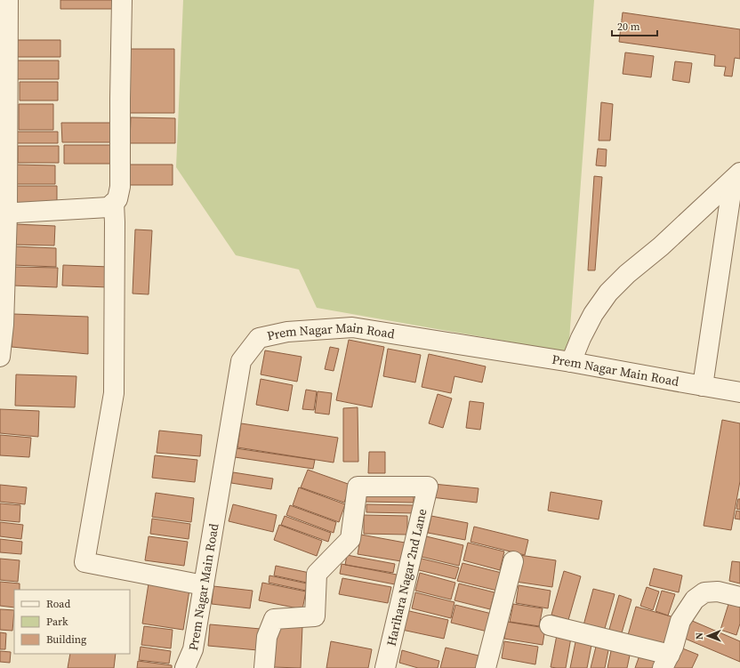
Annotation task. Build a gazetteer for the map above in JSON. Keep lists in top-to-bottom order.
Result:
{
  "streets": {
    "street": ["Prem Nagar Main Road", "Harihara Nagar 2nd Lane"]
  },
  "legend": ["Road", "Park", "Building"],
  "scale_bar": "20 m",
  "north": "left"
}
